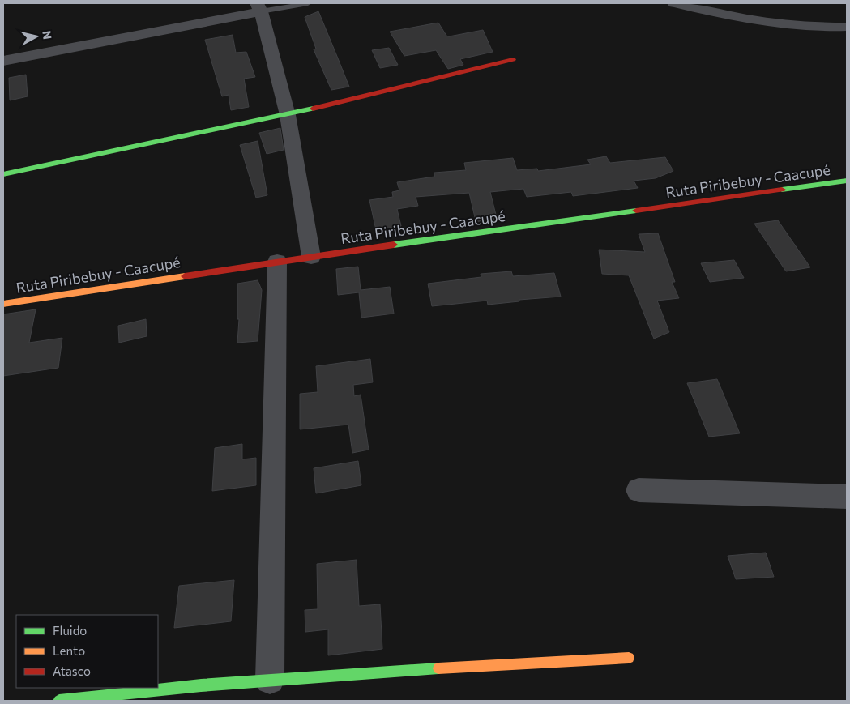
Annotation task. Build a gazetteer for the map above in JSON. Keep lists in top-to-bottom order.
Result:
{
  "streets": {
    "street": ["Ruta Piribebuy - Caacupé"]
  },
  "legend": ["Fluido", "Lento", "Atasco"],
  "north": "right"
}
